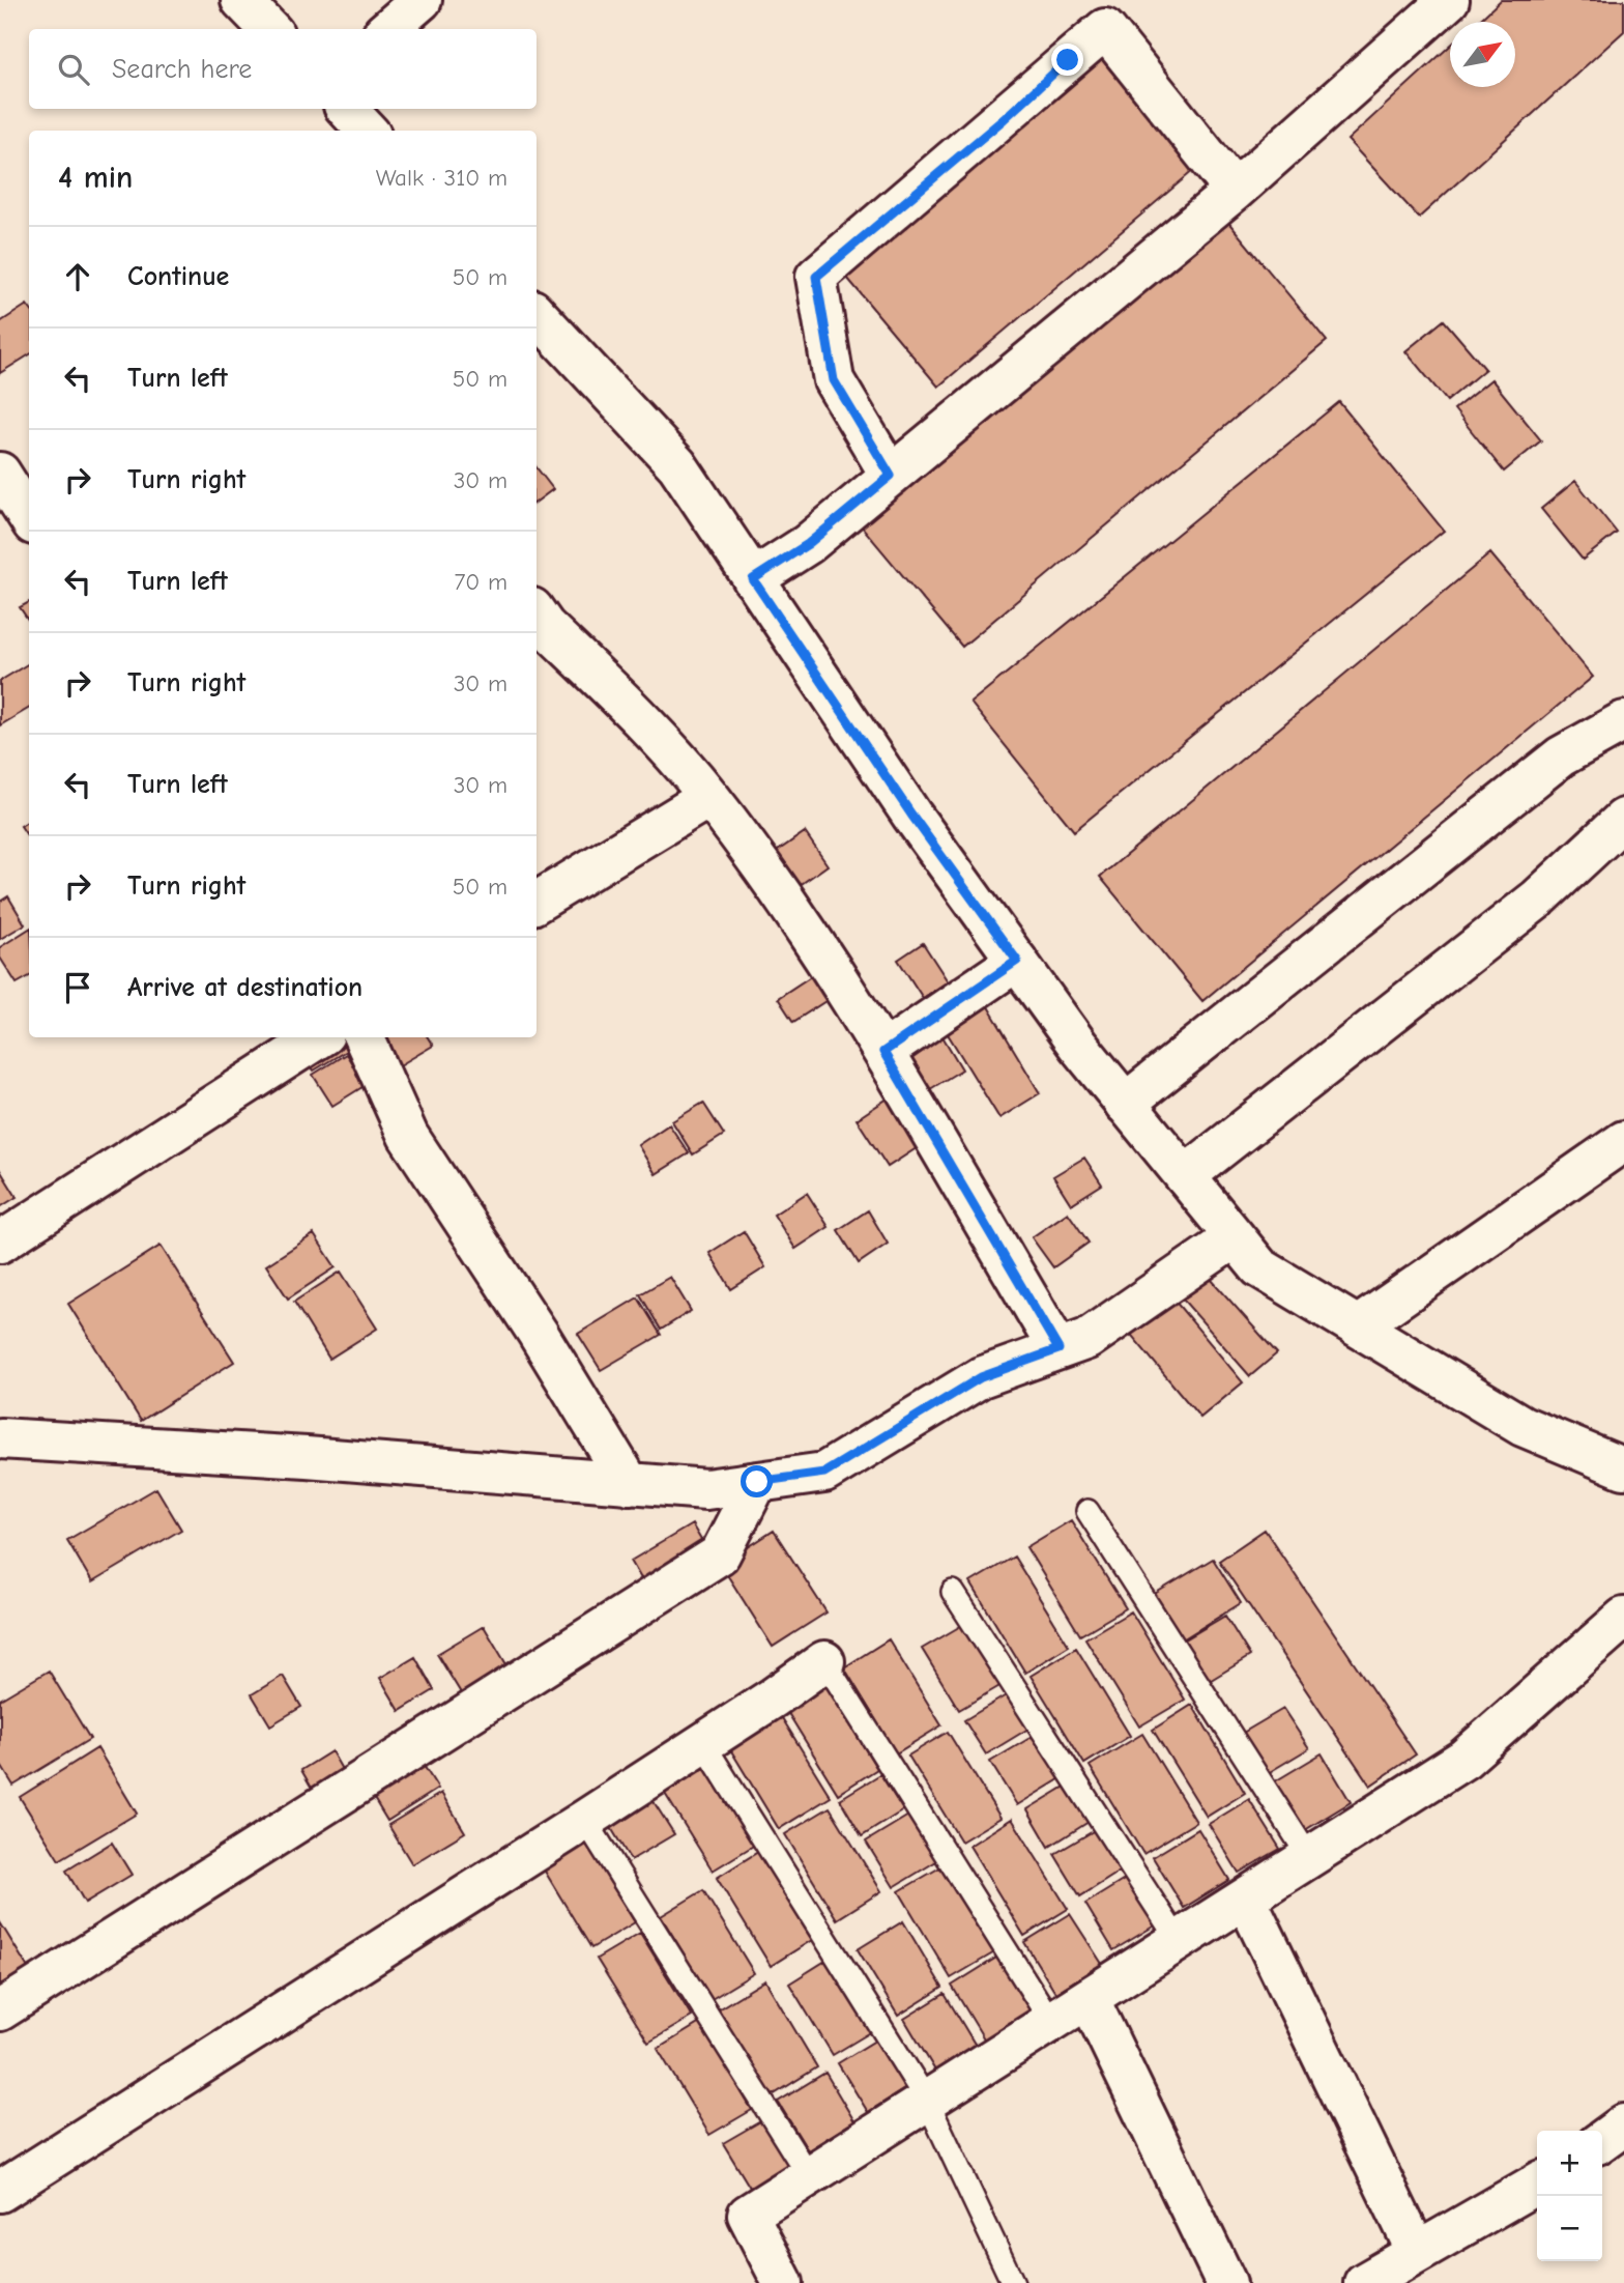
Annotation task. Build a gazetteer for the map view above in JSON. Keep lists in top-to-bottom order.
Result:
{
  "north": "top right",
  "page": {
    "search": "Search here",
    "heading": ["4 min", "Walk · 310 m"],
    "list": [
      ["Continue", "50 m"],
      ["Turn left", "50 m"],
      ["Turn right", "30 m"],
      ["Turn left", "70 m"],
      ["Turn right", "30 m"],
      ["Turn left", "30 m"],
      ["Turn right", "50 m"],
      "Arrive at destination"
    ],
    "map_buttons": ["+", "−"]
  }
}
